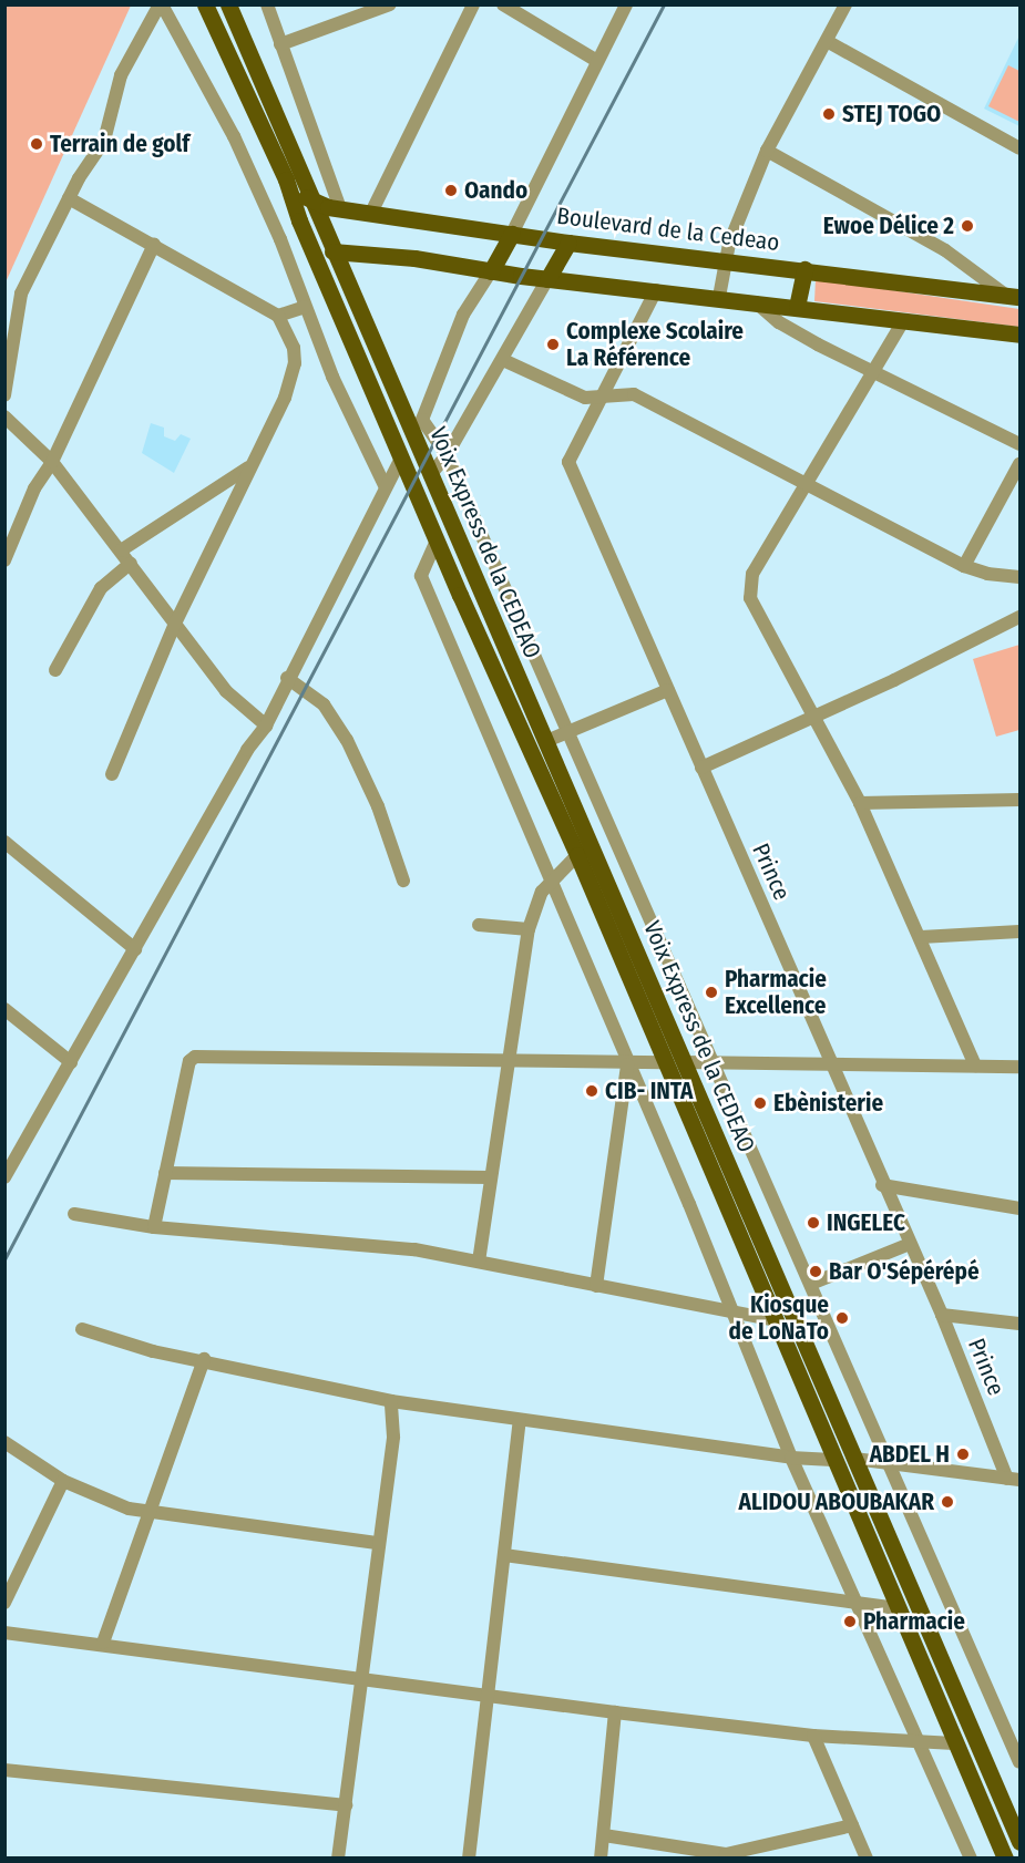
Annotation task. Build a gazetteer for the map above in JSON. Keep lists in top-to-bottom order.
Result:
{
  "streets": {
    "main road": ["Boulevard de la Cedeao", "Voix Express de la CEDEAO"],
    "street": ["Prince"]
  },
  "crossings": [
    ["Boulevard de la Cedeao", "Voix Express de la CEDEAO"]
  ],
  "places": [
    "STEJ TOGO",
    "Terrain de golf",
    "Oando",
    "Ewoe Délice 2",
    "Complexe Scolaire La Référence",
    "Pharmacie Excellence",
    "CIB- INTA",
    "Ebènisterie",
    "INGELEC",
    "Bar O'Sépérépé",
    "Kiosque de LoNaTo",
    "ABDEL H",
    "ALIDOU ABOUBAKAR",
    "Pharmacie"
  ]
}
